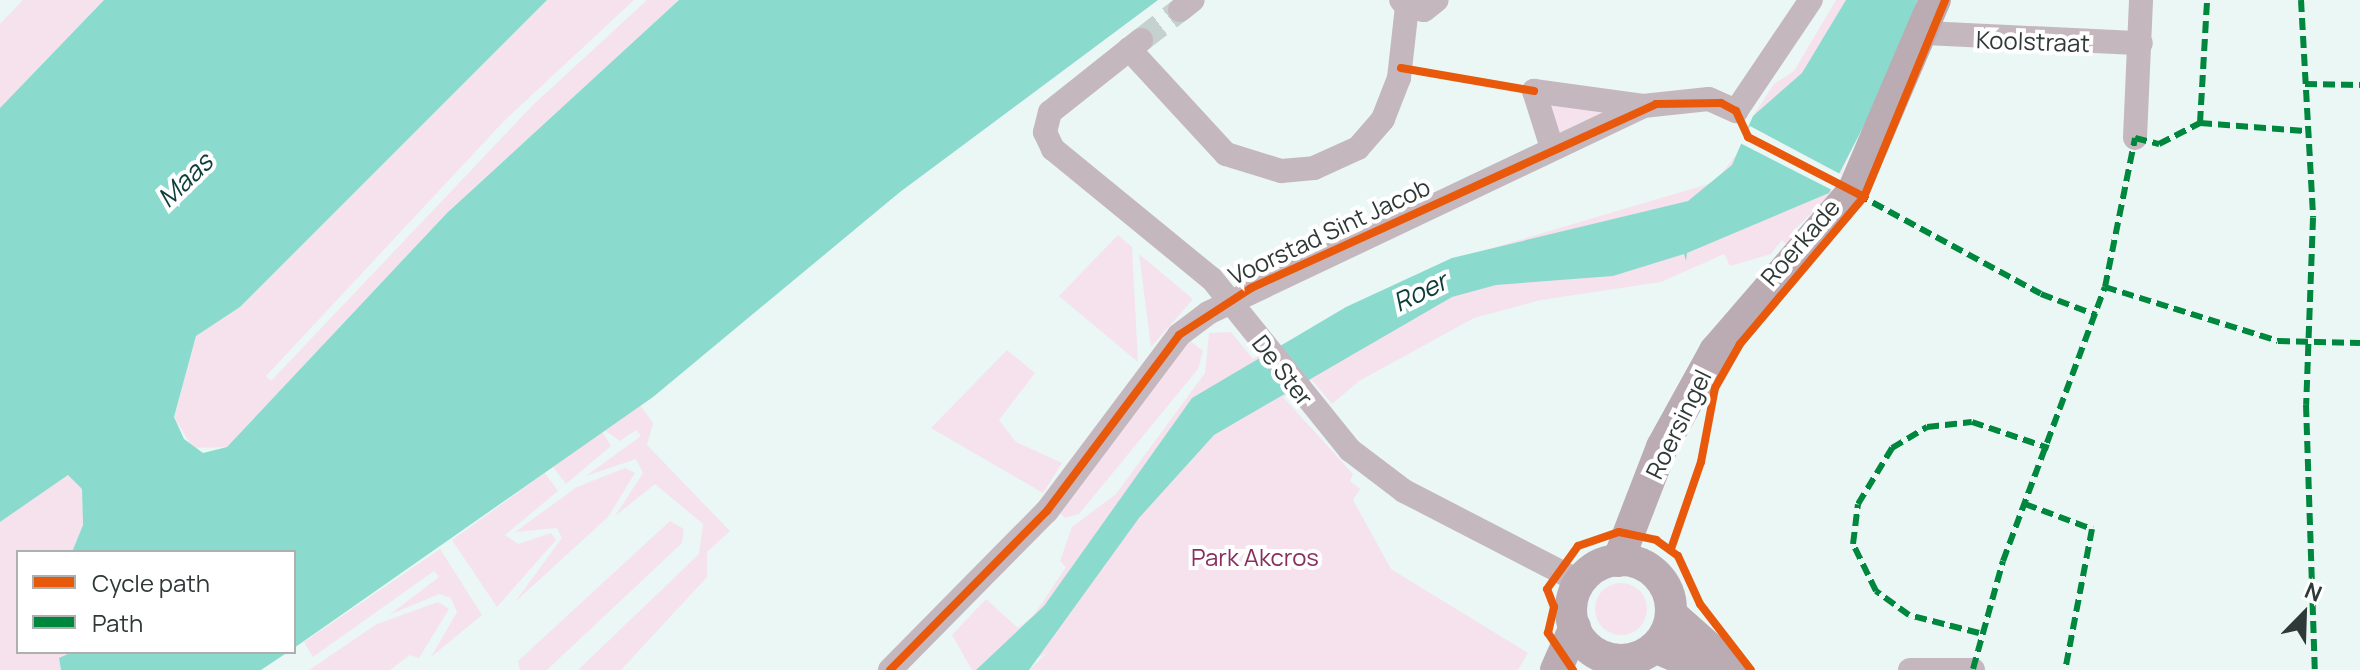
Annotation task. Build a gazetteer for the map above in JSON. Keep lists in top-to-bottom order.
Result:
{
  "streets": {
    "main road": ["Roerkade", "Roersingel"],
    "street": ["Koolstraat", "Voorstad Sint Jacob", "De Ster"]
  },
  "crossings": [
    ["Koolstraat", "Roerkade"],
    ["Voorstad Sint Jacob", "De Ster"],
    ["Roerkade", "Roersingel"],
    ["De Ster", "Roersingel"]
  ],
  "water": ["Maas", "Roer"],
  "parks": ["Park Akcros"],
  "legend": ["Cycle path", "Path"],
  "north": "top right"
}
